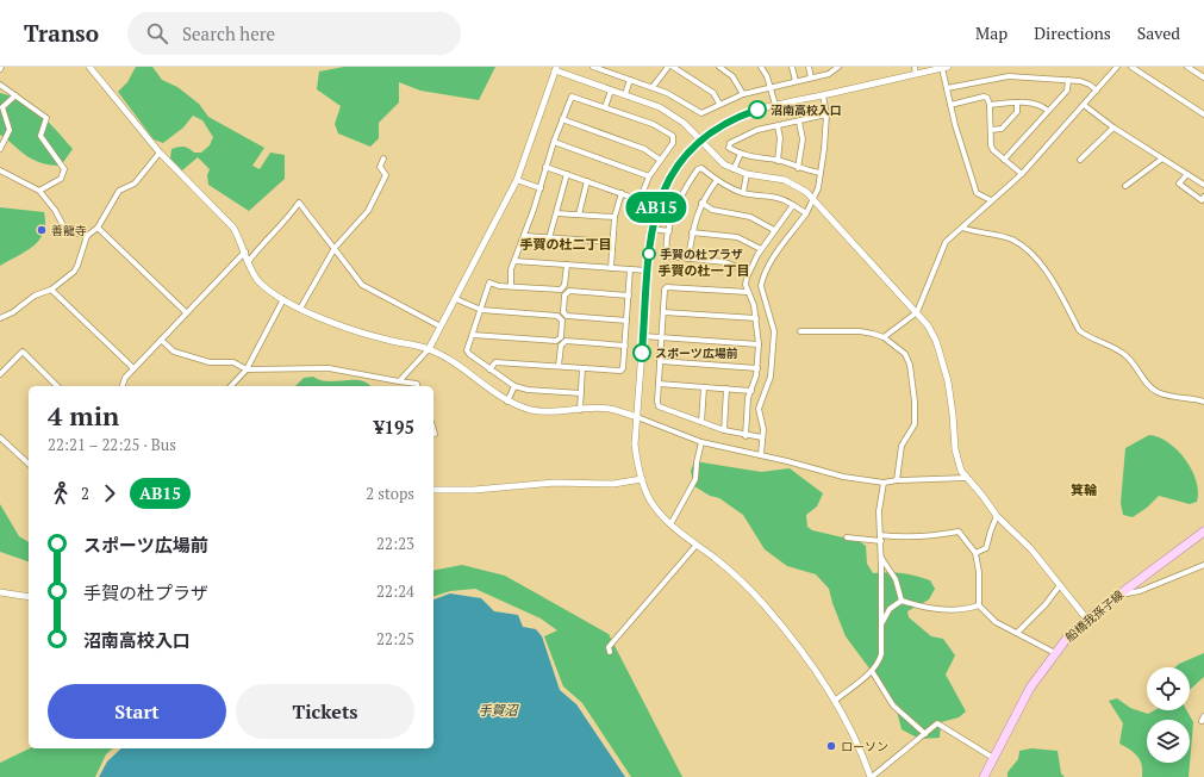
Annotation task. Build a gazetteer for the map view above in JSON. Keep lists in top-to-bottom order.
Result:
{
  "streets": {
    "main road": ["船橋我孫子線"]
  },
  "districts": ["手賀の杜二丁目", "手賀の杜一丁目", "箕輪"],
  "water": ["手賀沼"],
  "places": [
    "沼南高校入口",
    "善龍寺",
    "手賀の杜プラザ",
    "スポーツ広場前",
    "ローソン"
  ],
  "lines": ["bus line AB15"],
  "page": {
    "header": "Transo",
    "search": "Search here",
    "nav": ["Map", "Directions", "Saved"],
    "on_map": "AB15",
    "heading": ["4 min", "22:21 – 22:25 · Bus", "¥195"],
    "legs": ["2", "AB15", "2 stops"],
    "list": [
      {
        "name": "スポーツ広場前",
        "value": "22:23"
      },
      {
        "name": "手賀の杜プラザ",
        "value": "22:24"
      },
      {
        "name": "沼南高校入口",
        "value": "22:25"
      }
    ],
    "buttons": ["Start", "Tickets"]
  }
}
